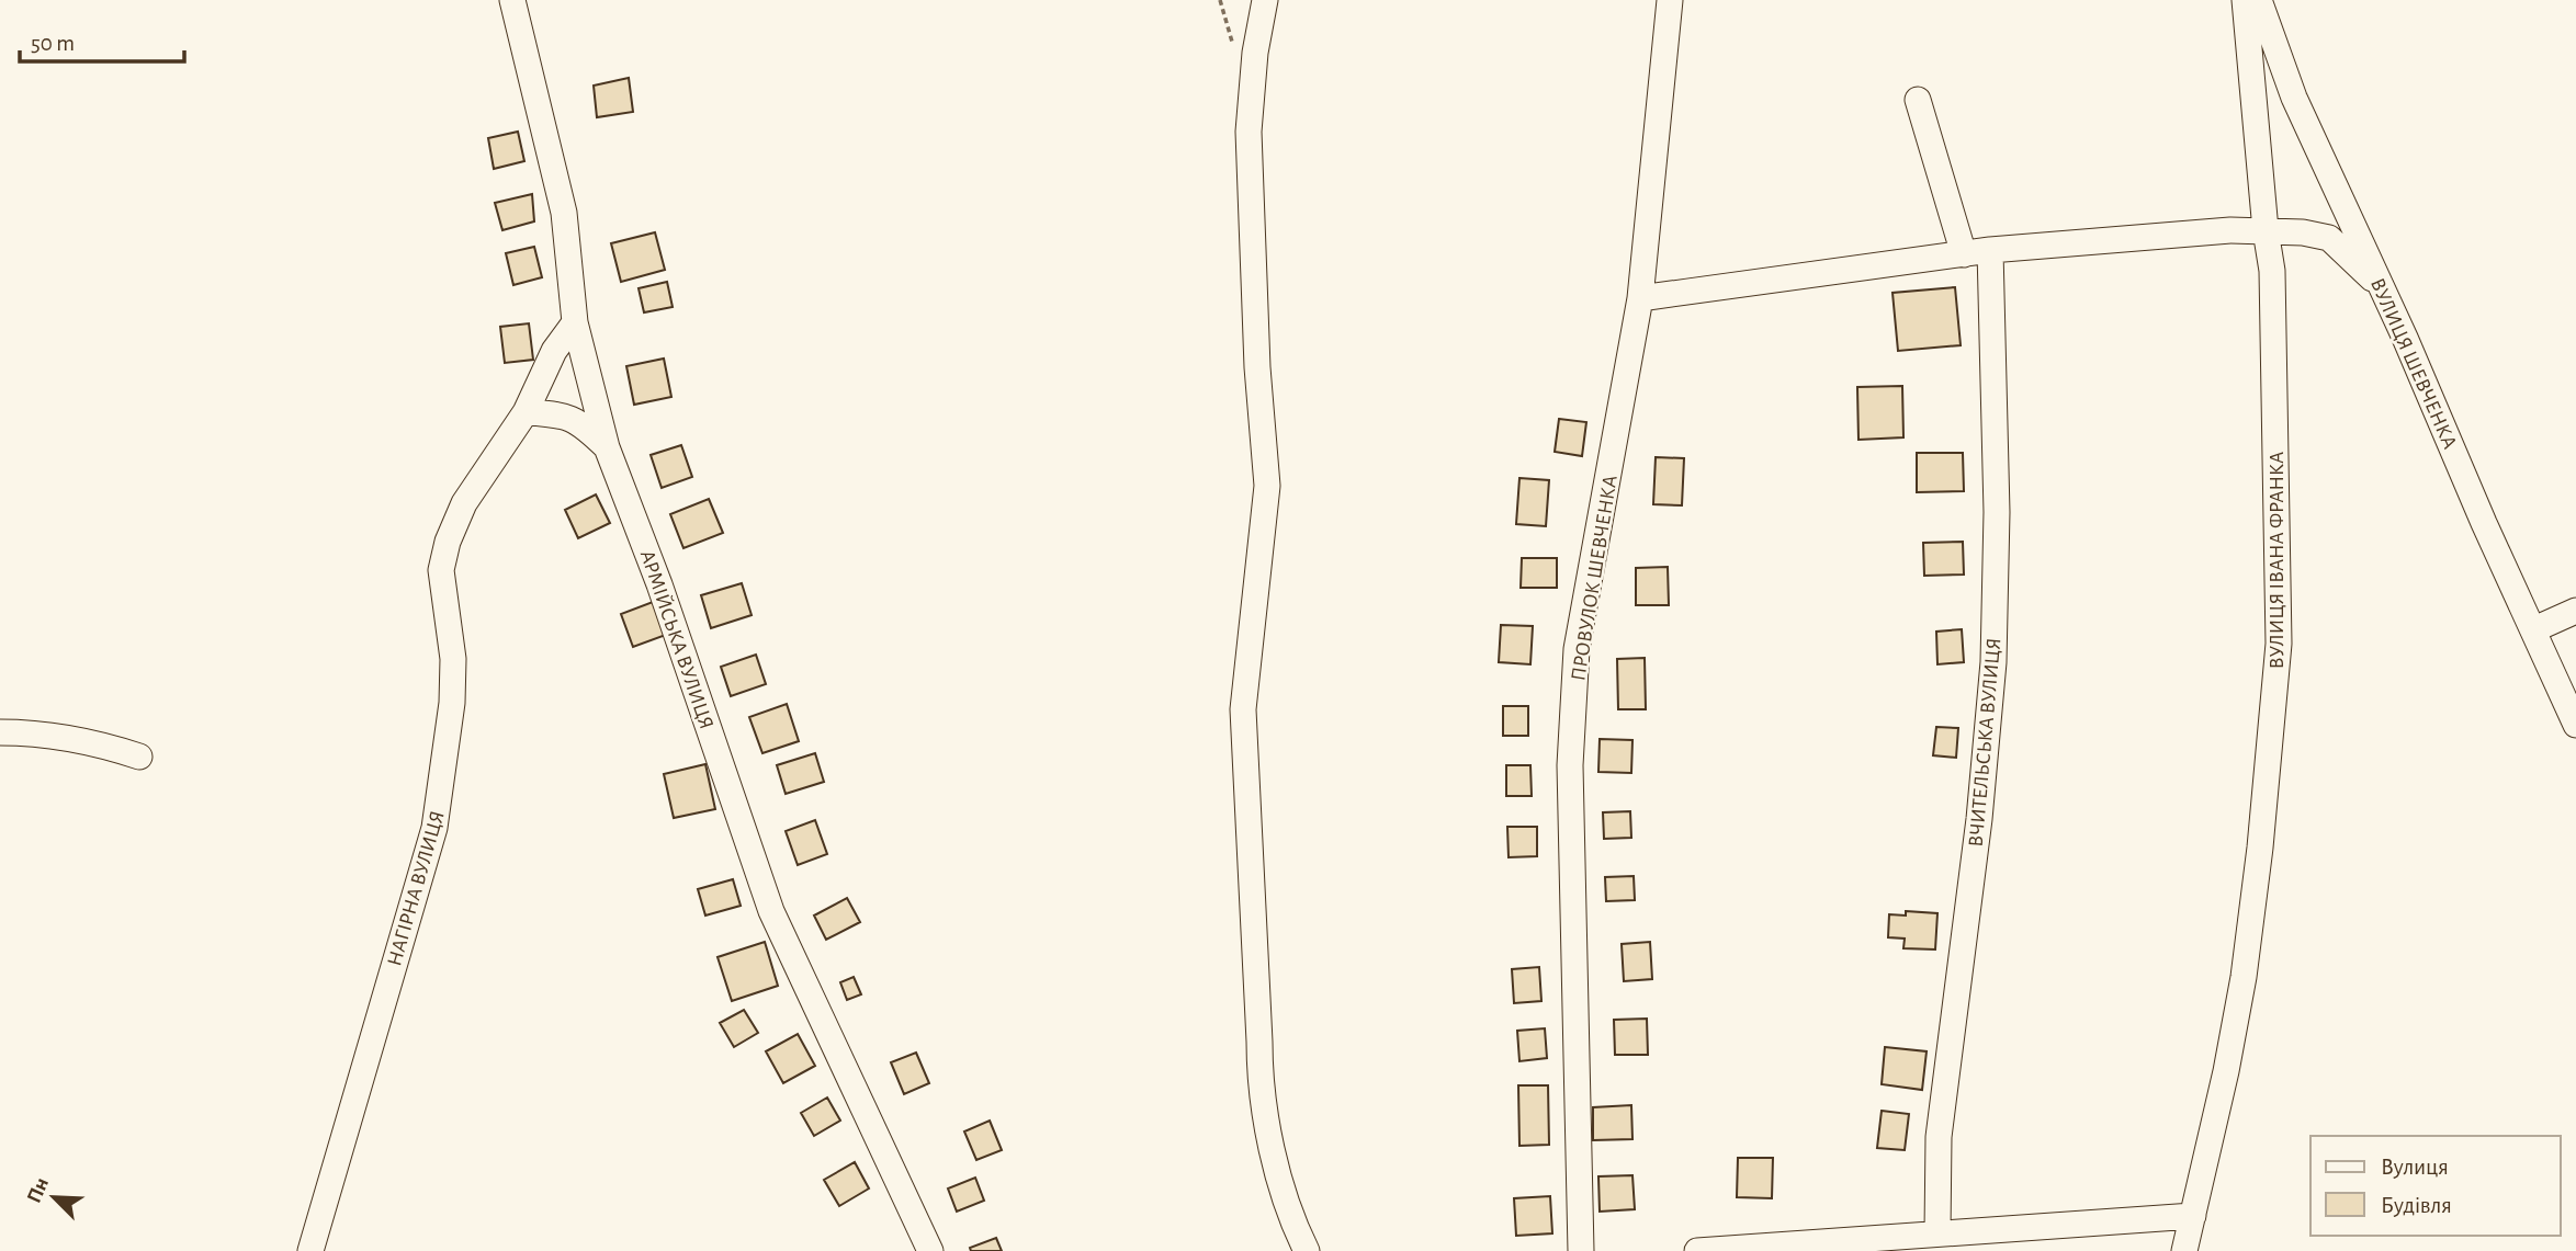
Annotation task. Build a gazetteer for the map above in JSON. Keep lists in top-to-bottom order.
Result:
{
  "streets": {
    "street": [
      "ВУЛИЦЯ ШЕВЧЕНКА",
      "ВУЛИЦЯ ІВАНА ФРАНКА",
      "ПРОВУЛОК ШЕВЧЕНКА",
      "АРМІЙСЬКА ВУЛИЦЯ",
      "ВЧИТЕЛЬСЬКА ВУЛИЦЯ",
      "НАГІРНА ВУЛИЦЯ"
    ]
  },
  "crossings": [
    ["АРМІЙСЬКА ВУЛИЦЯ", "НАГІРНА ВУЛИЦЯ"]
  ],
  "legend": ["Вулиця", "Будівля"],
  "scale_bar": "50 m",
  "north": "top left"
}
